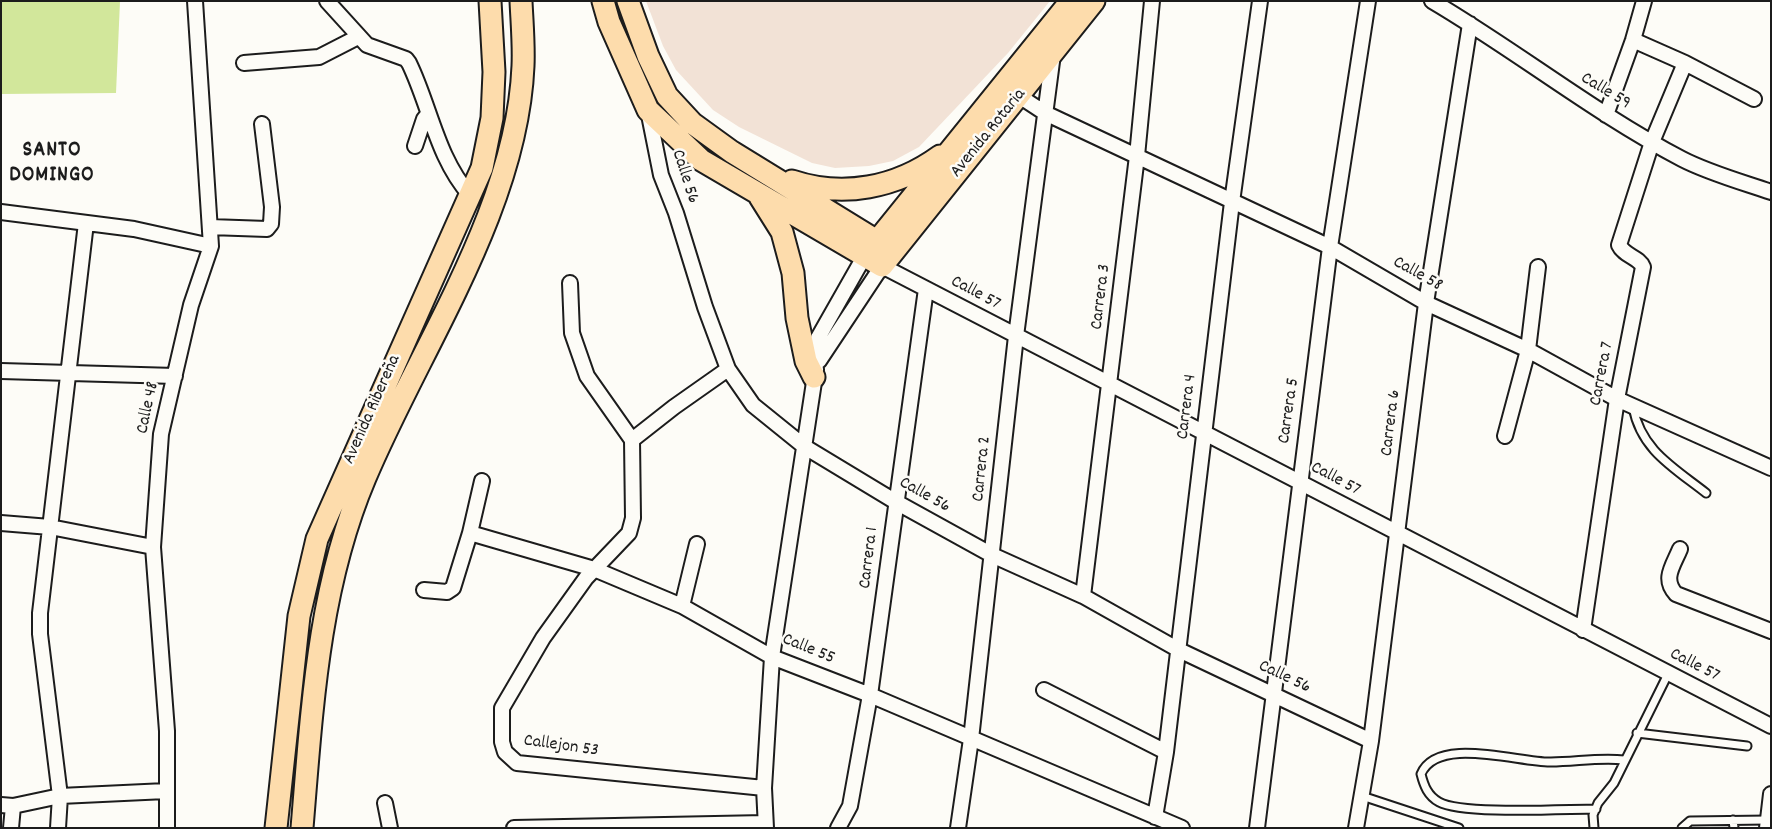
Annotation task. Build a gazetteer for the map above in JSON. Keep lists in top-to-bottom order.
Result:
{
  "streets": {
    "main road": ["Avenida Rotaria", "Avenida Ribereña"],
    "street": [
      "Calle 59",
      "Calle 56",
      "Calle 58",
      "Calle 57",
      "Carrera 3",
      "Carrera 7",
      "Carrera 4",
      "Calle 48",
      "Carrera 5",
      "Carrera 6",
      "Carrera 2",
      "Carrera 1",
      "Calle 55",
      "Callejon 53"
    ]
  },
  "crossings": [
    ["Calle 59", "Carrera 7"],
    ["Calle 59", "Carrera 6"],
    ["Avenida Rotaria", "Calle 58"],
    ["Avenida Rotaria", "Calle 57"],
    ["Avenida Rotaria", "Carrera 2"],
    ["Calle 56", "Carrera 3"],
    ["Calle 56", "Carrera 4"],
    ["Calle 56", "Carrera 5"],
    ["Calle 56", "Carrera 6"],
    ["Calle 56", "Carrera 2"],
    ["Calle 56", "Carrera 1"],
    ["Calle 58", "Carrera 3"],
    ["Calle 58", "Carrera 7"],
    ["Calle 58", "Carrera 4"],
    ["Calle 58", "Carrera 5"],
    ["Calle 58", "Carrera 6"],
    ["Calle 58", "Carrera 2"],
    ["Calle 57", "Carrera 3"],
    ["Calle 57", "Carrera 7"],
    ["Calle 57", "Carrera 4"],
    ["Calle 57", "Carrera 5"],
    ["Calle 57", "Carrera 6"],
    ["Calle 57", "Carrera 2"],
    ["Calle 57", "Carrera 1"],
    ["Carrera 4", "Calle 55"],
    ["Carrera 2", "Calle 55"],
    ["Carrera 1", "Calle 55"],
    ["Calle 55", "Callejon 53"]
  ],
  "districts": ["SANTO DOMINGO"]
}
